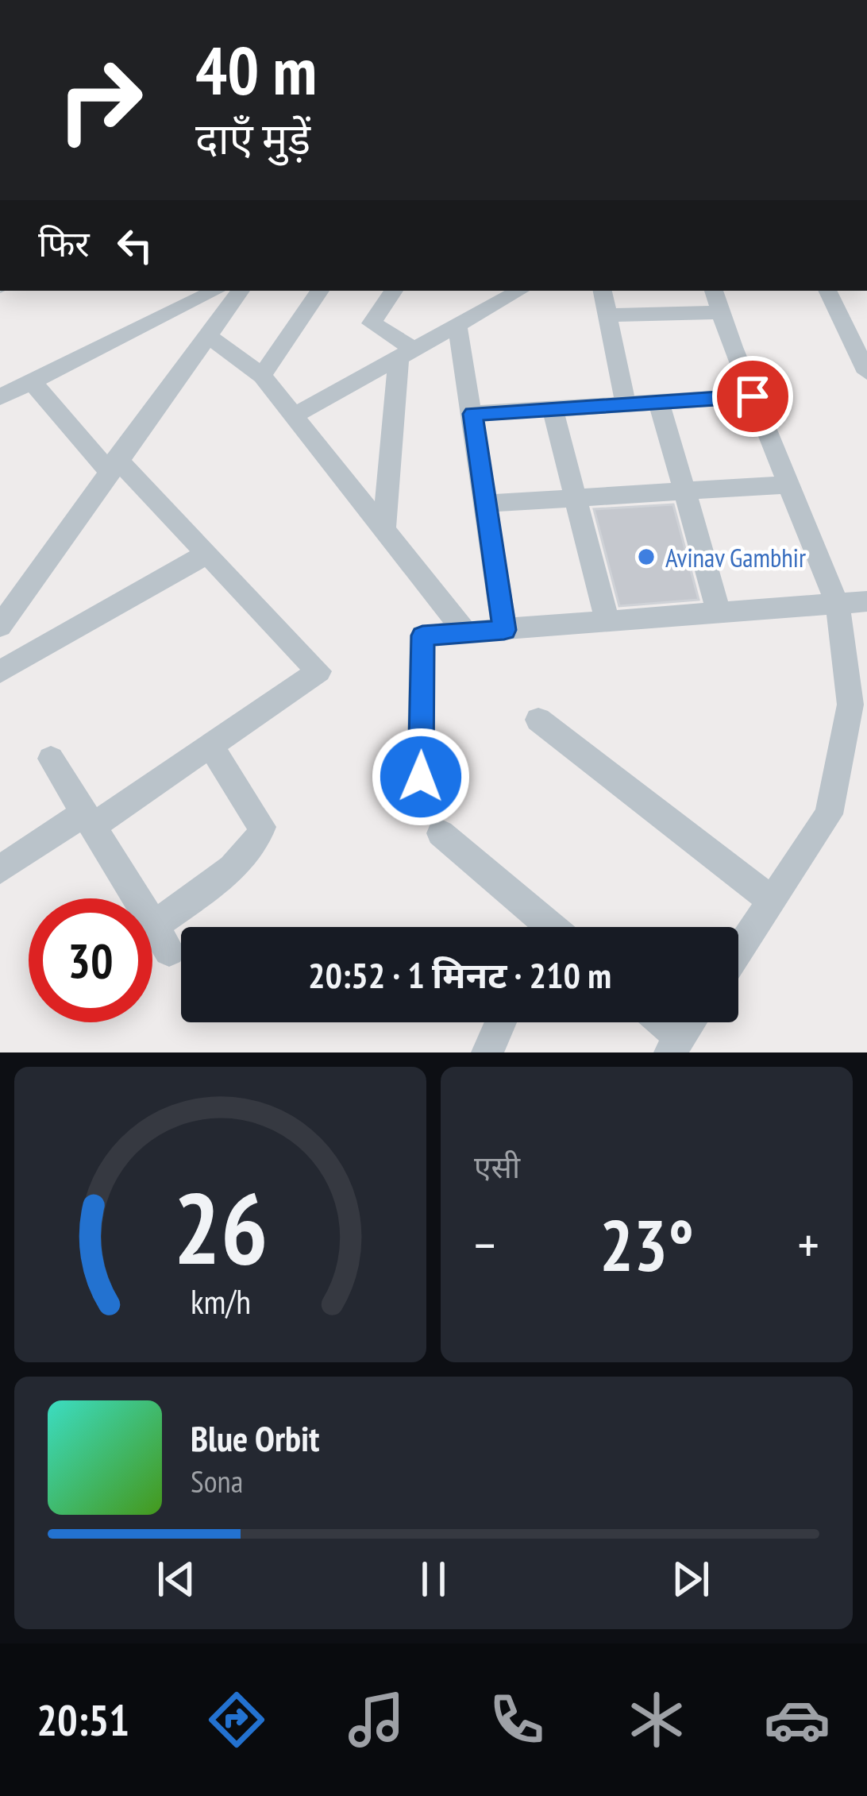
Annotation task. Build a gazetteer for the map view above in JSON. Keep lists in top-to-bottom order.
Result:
{
  "places": ["Avinav Gambhir"],
  "page": {
    "turn": ["40 m", "दाएँ मुड़ें"],
    "then": "फिर",
    "limit": "30",
    "trip": "20:52 · 1 मिनट · 210 m",
    "tile": "एसी",
    "heat": ["−", "23°", "+"],
    "song": ["Blue Orbit", "Sona"],
    "tabs": "20:51",
    "gauge": ["26", "km/h"]
  }
}
